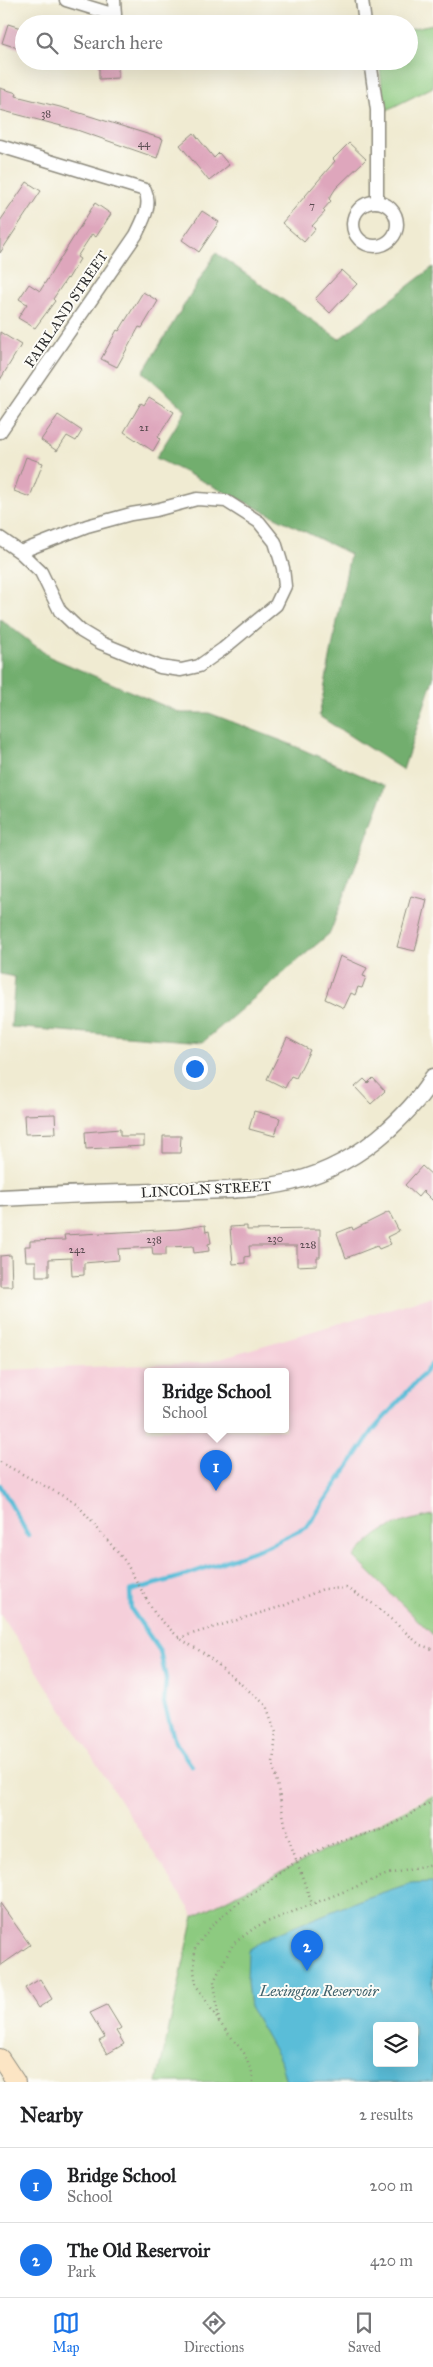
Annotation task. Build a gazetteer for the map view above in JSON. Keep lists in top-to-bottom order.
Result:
{
  "streets": {
    "street": ["FAIRLAND STREET", "LINCOLN STREET"]
  },
  "water": ["Lexington Reservoir"],
  "house_numbers": [
    "38",
    "44",
    "7",
    "21",
    "230",
    "238",
    "228",
    "242"
  ],
  "page": {
    "search": "Search here",
    "popup": ["Bridge School", "School"],
    "pins": ["1", "2"],
    "heading": ["Nearby", "2 results"],
    "list": [
      {
        "mark": "1",
        "name": "Bridge School",
        "note": "School",
        "value": "200 m"
      },
      {
        "mark": "2",
        "name": "The Old Reservoir",
        "note": "Park",
        "value": "420 m"
      }
    ],
    "nav": ["Map", "Directions", "Saved"]
  }
}
